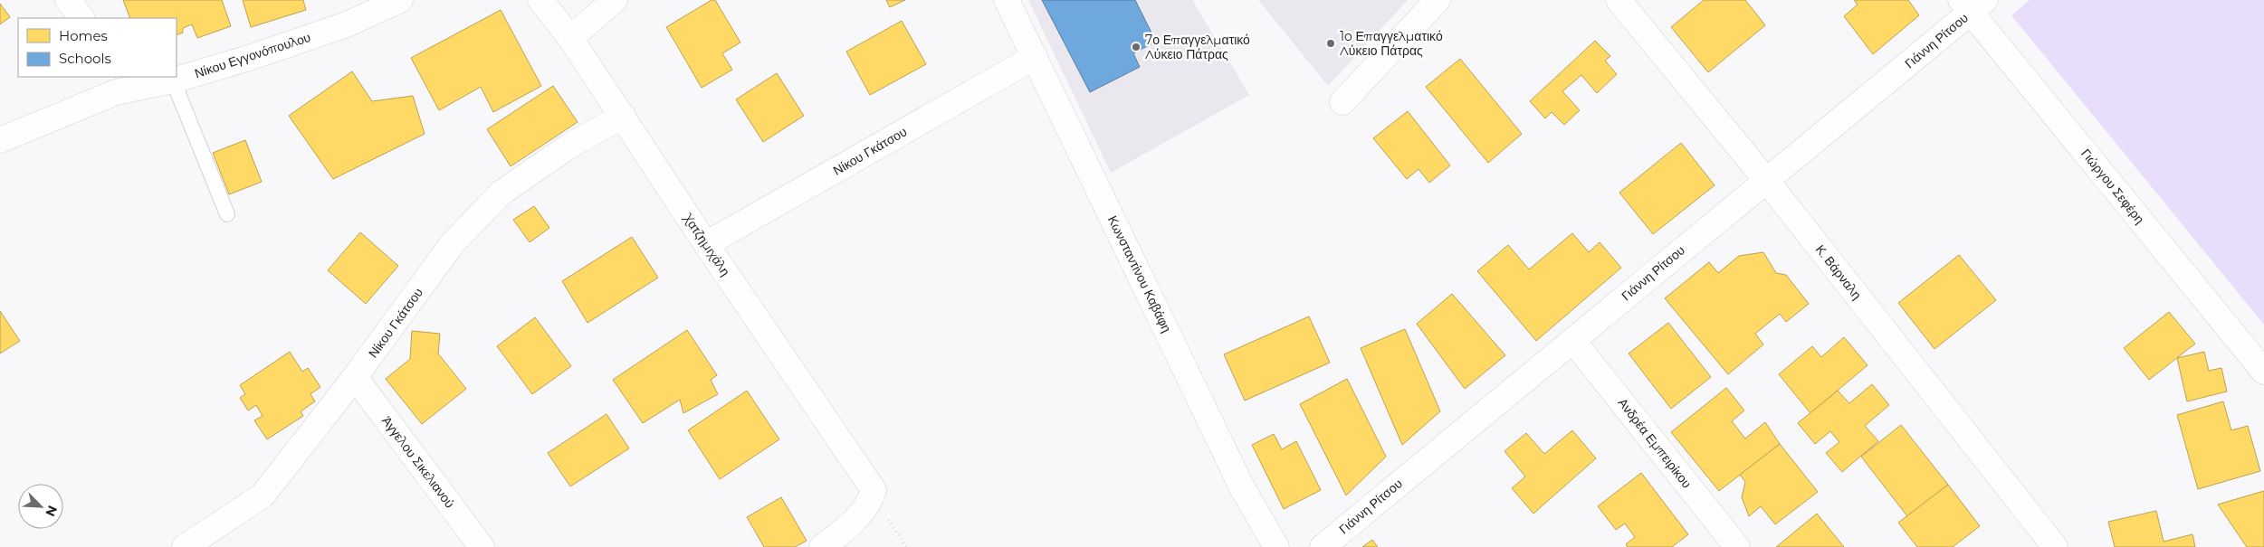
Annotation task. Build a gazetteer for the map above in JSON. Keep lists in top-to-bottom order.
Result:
{
  "streets": {
    "street": [
      "Γιάννη Ρίτσου",
      "Νίκου Εγγονόπουλου",
      "Νίκου Γκάτσου",
      "Γιώργου Σεφέρη",
      "Χατζημιχάλη",
      "Κ. Βάρναλη",
      "Κωνσταντίνου Καβάφη",
      "Ανδρέα Εμπειρίκου",
      "Άγγελου Σικελιανού"
    ]
  },
  "crossings": [
    ["Γιάννη Ρίτσου", "Γιώργου Σεφέρη"],
    ["Γιάννη Ρίτσου", "Κ. Βάρναλη"],
    ["Γιάννη Ρίτσου", "Ανδρέα Εμπειρίκου"],
    ["Νίκου Γκάτσου", "Χατζημιχάλη"],
    ["Νίκου Γκάτσου", "Κωνσταντίνου Καβάφη"],
    ["Νίκου Γκάτσου", "Άγγελου Σικελιανού"]
  ],
  "places": ["1o Επαγγελματικό Λύκειο Πάτρας", "7ο Επαγγελματικό Λύκειο Πάτρας"],
  "legend": ["Homes", "Schools"],
  "north": "bottom right"
}
